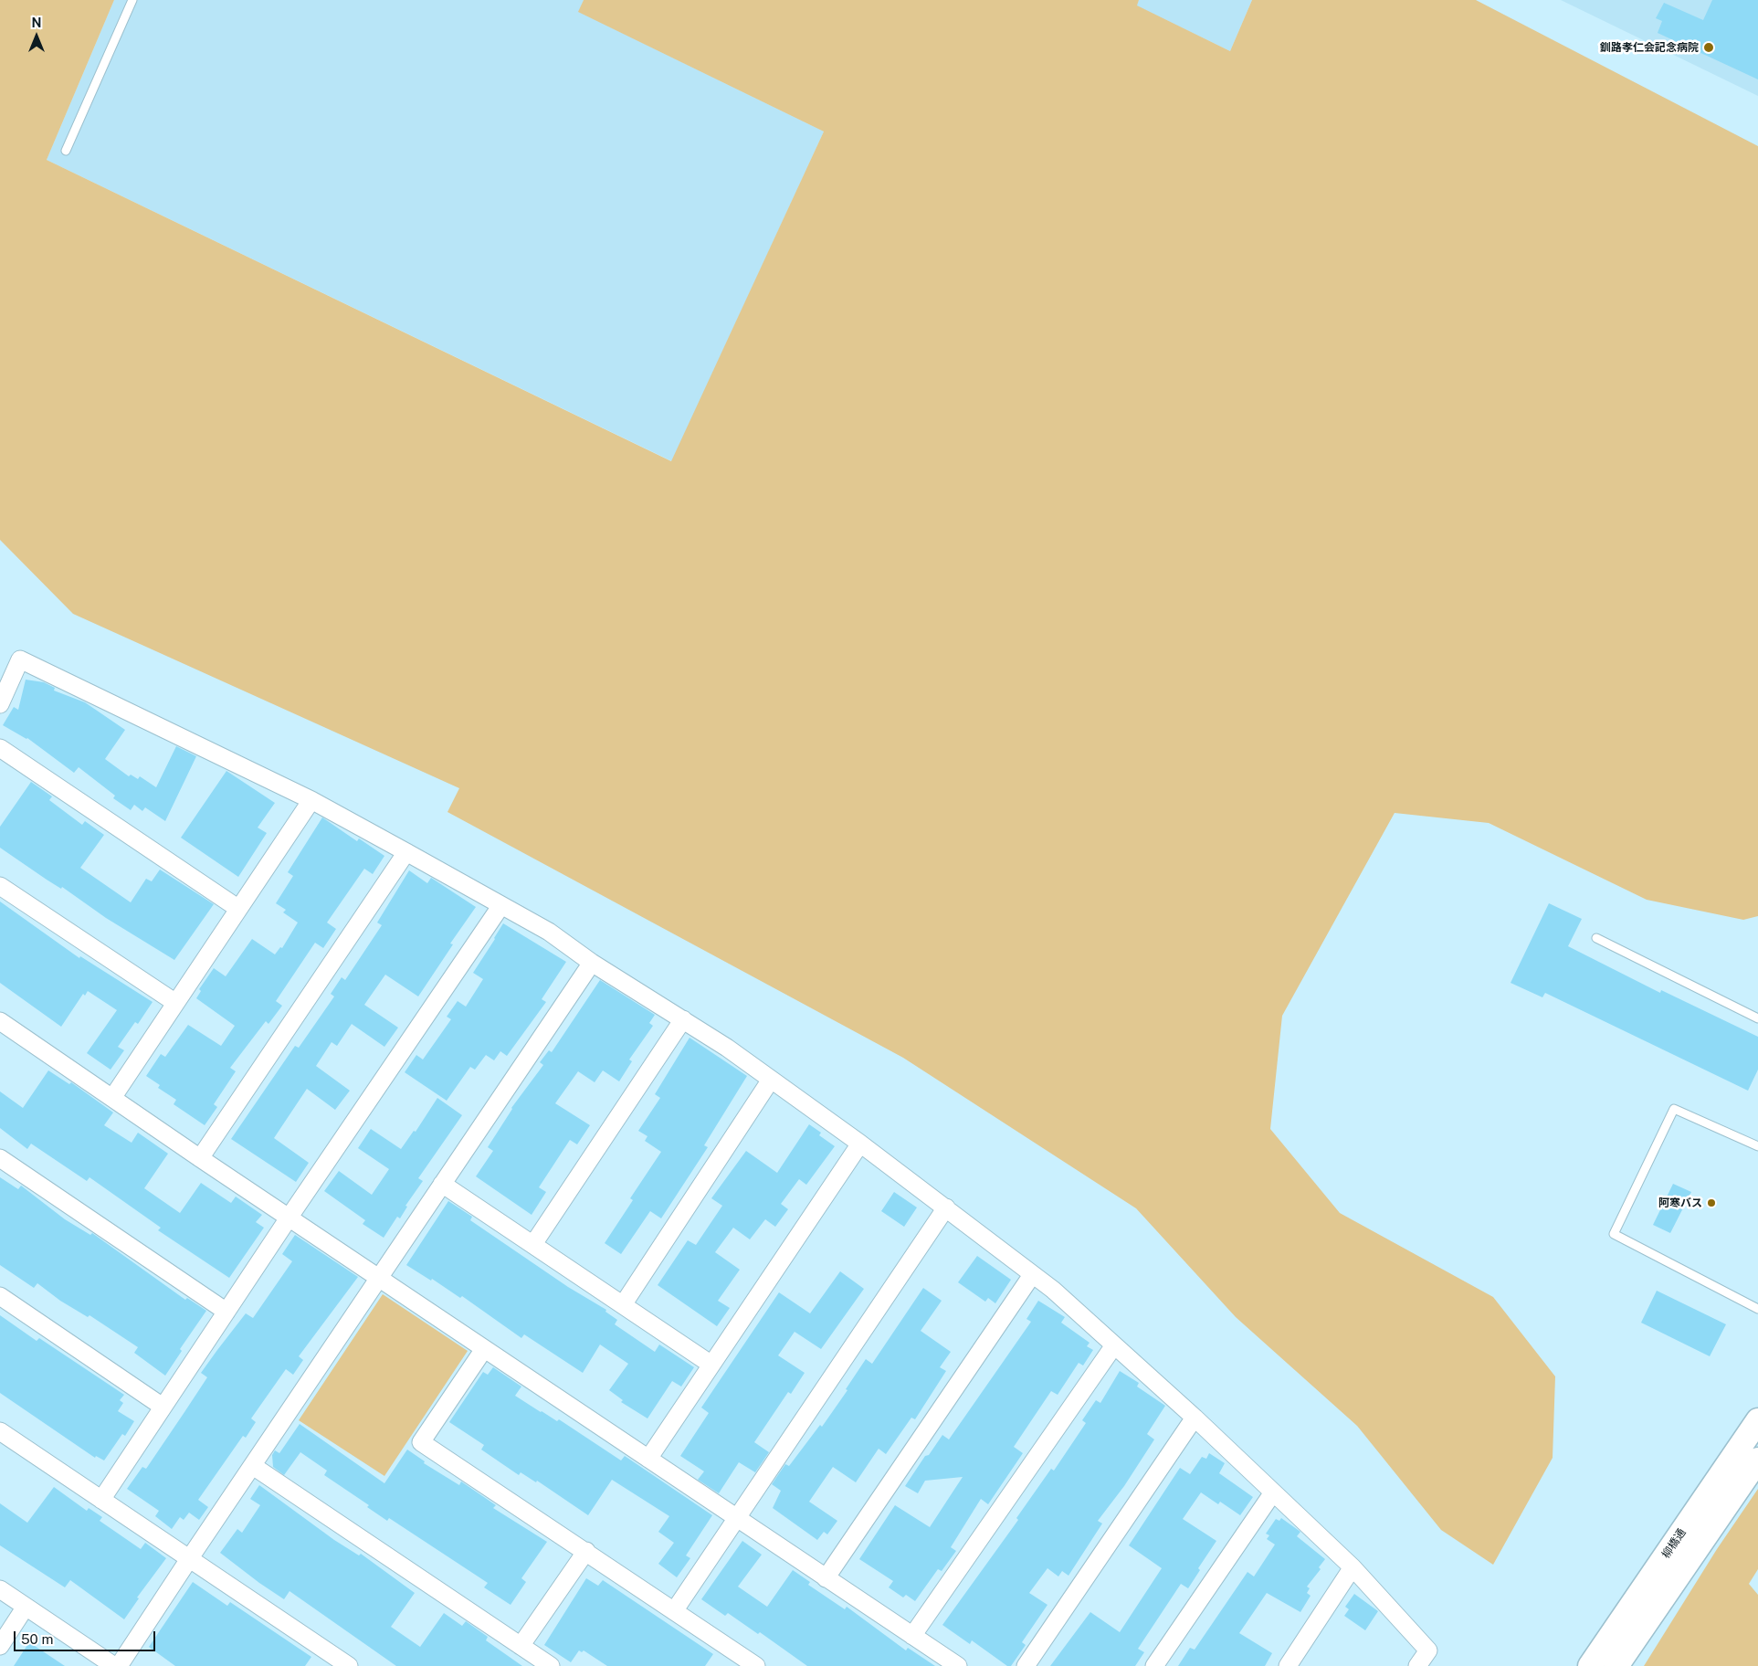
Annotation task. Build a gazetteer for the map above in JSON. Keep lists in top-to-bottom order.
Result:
{
  "streets": {
    "street": ["柳橋通"]
  },
  "places": ["釧路孝仁会記念病院", "阿寒バス"],
  "scale_bar": "50 m",
  "north": "top"
}
